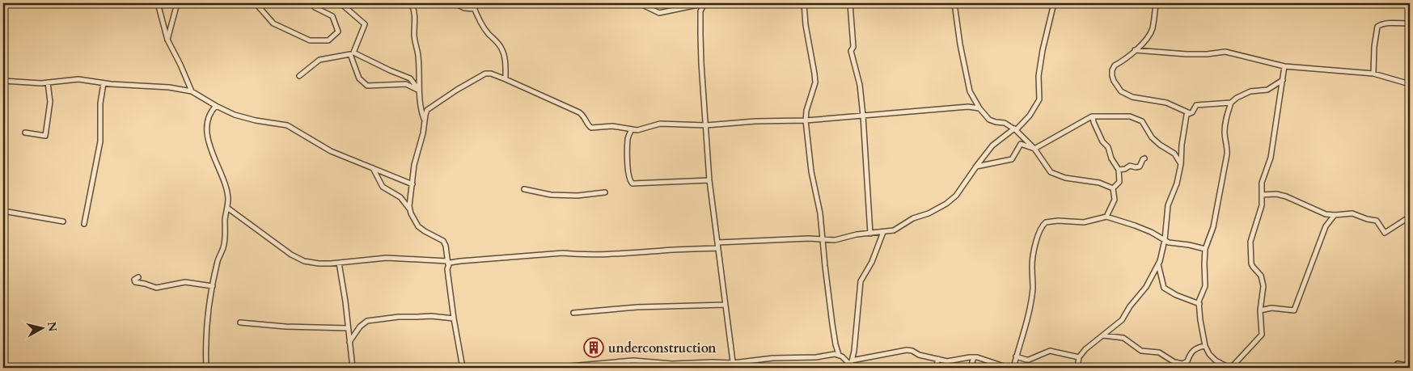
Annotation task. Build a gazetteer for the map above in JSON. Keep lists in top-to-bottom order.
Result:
{
  "places": {
    "building": ["underconstruction"]
  },
  "north": "right"
}
